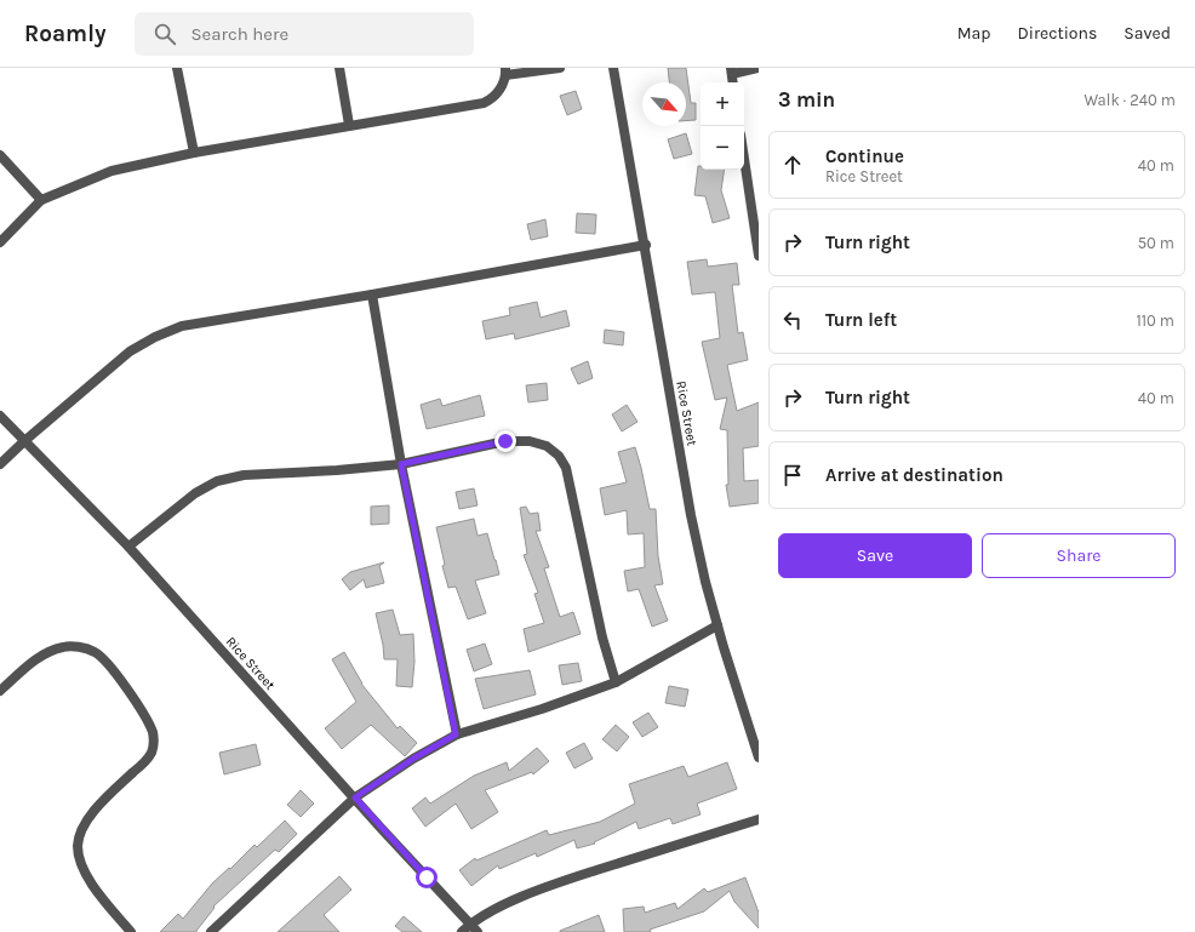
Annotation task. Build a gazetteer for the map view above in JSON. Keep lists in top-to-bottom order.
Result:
{
  "streets": {
    "street": ["Rice Street"]
  },
  "north": "bottom right",
  "page": {
    "header": "Roamly",
    "search": "Search here",
    "nav": ["Map", "Directions", "Saved"],
    "heading": ["3 min", "Walk · 240 m"],
    "map_buttons": ["+", "−"],
    "list": [
      ["Continue", "Rice Street", "40 m"],
      ["Turn right", "50 m"],
      ["Turn left", "110 m"],
      ["Turn right", "40 m"],
      "Arrive at destination"
    ],
    "buttons": ["Save", "Share"]
  }
}
